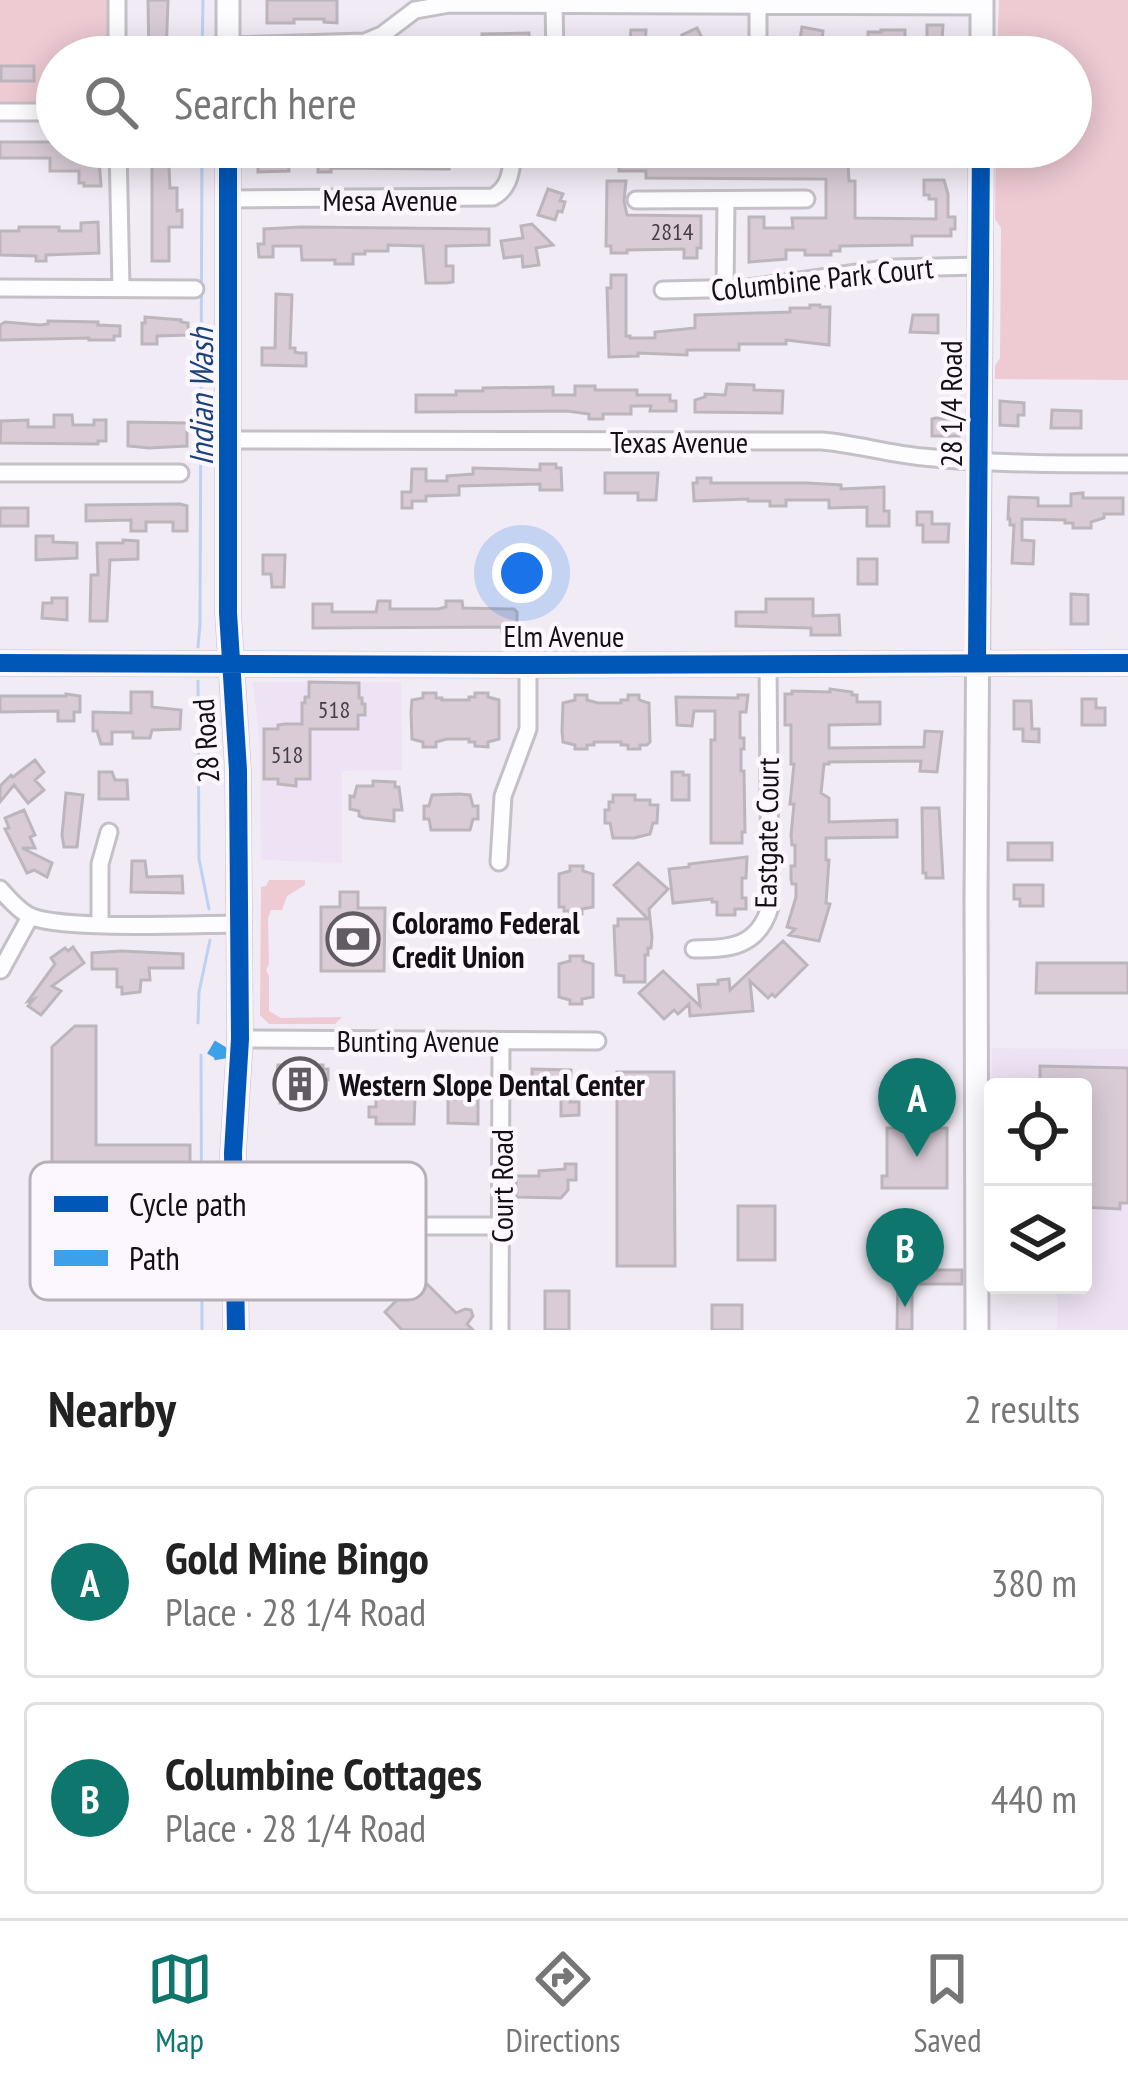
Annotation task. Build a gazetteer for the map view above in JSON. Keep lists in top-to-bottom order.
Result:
{
  "streets": {
    "street": [
      "Mesa Avenue",
      "Columbine Park Court",
      "28 1/4 Road",
      "Texas Avenue",
      "Elm Avenue",
      "28 Road",
      "Eastgate Court",
      "Bunting Avenue",
      "Court Road"
    ]
  },
  "crossings": [
    ["Mesa Avenue", "28 Road"],
    ["Columbine Park Court", "28 1/4 Road"],
    ["28 1/4 Road", "Texas Avenue"],
    ["28 1/4 Road", "Elm Avenue"],
    ["Texas Avenue", "28 Road"],
    ["Elm Avenue", "28 Road"],
    ["Elm Avenue", "Eastgate Court"],
    ["28 Road", "Bunting Avenue"],
    ["Bunting Avenue", "Court Road"]
  ],
  "water": ["Indian Wash"],
  "places": {
    "bank": ["Coloramo Federal Credit Union"],
    "building": ["Western Slope Dental Center"]
  },
  "house_numbers": ["2814", "518", "518"],
  "legend": ["Cycle path", "Path"],
  "page": {
    "search": "Search here",
    "pins": ["A", "B"],
    "heading": ["Nearby", "2 results"],
    "list": [
      {
        "mark": "A",
        "name": "Gold Mine Bingo",
        "note": "Place · 28 1/4 Road",
        "value": "380 m"
      },
      {
        "mark": "B",
        "name": "Columbine Cottages",
        "note": "Place · 28 1/4 Road",
        "value": "440 m"
      }
    ],
    "nav": ["Map", "Directions", "Saved"]
  }
}
